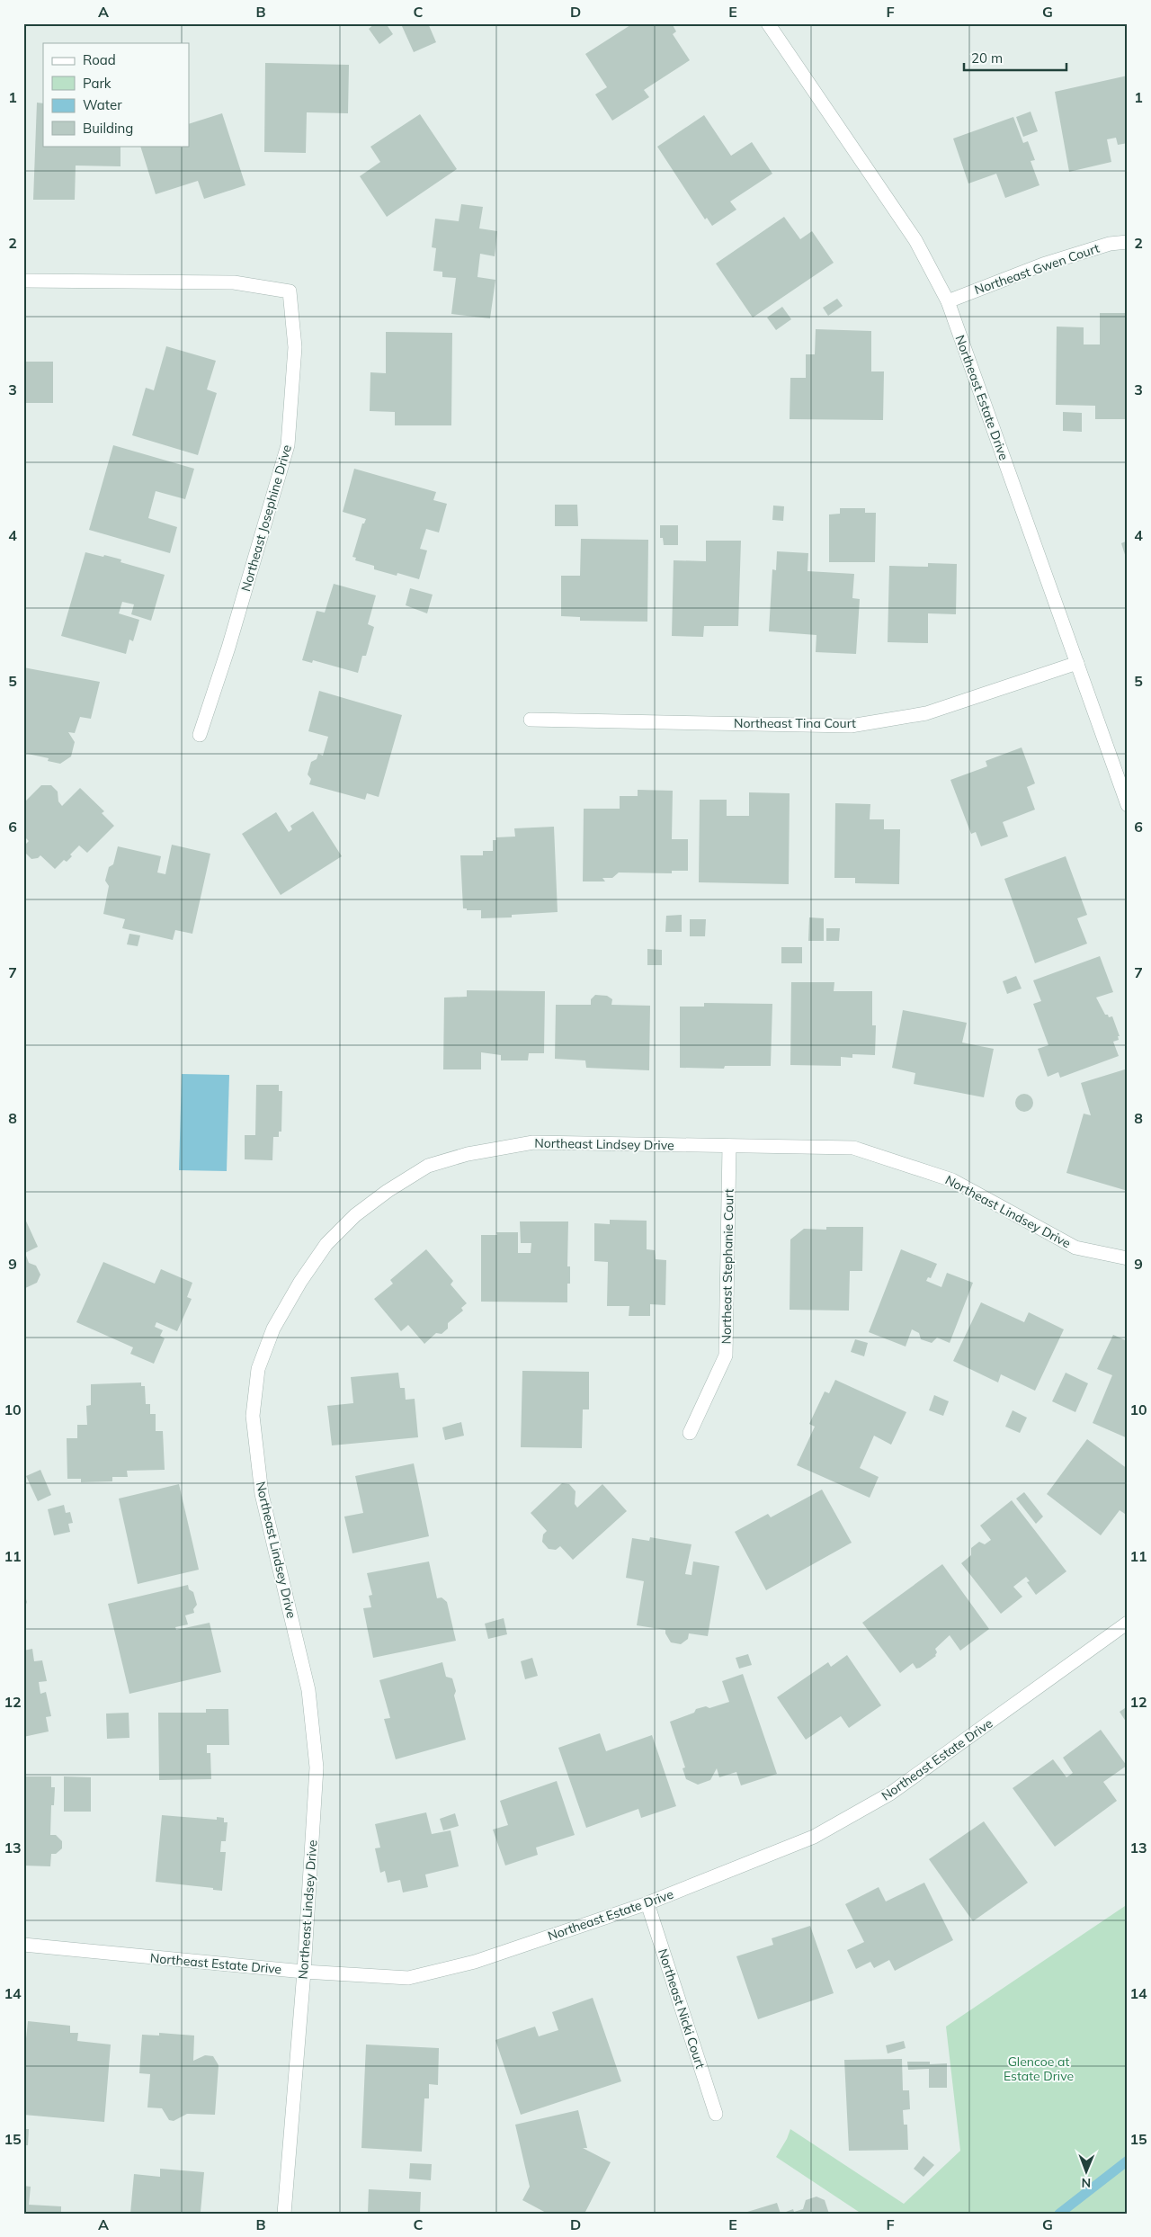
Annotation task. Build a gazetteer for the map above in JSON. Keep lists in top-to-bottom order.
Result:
{
  "streets": {
    "street": [
      "Northeast Gwen Court",
      "Northeast Estate Drive",
      "Northeast Josephine Drive",
      "Northeast Tina Court",
      "Northeast Lindsey Drive",
      "Northeast Stephanie Court",
      "Northeast Nicki Court"
    ]
  },
  "crossings": [
    ["Northeast Gwen Court", "Northeast Estate Drive"],
    ["Northeast Estate Drive", "Northeast Tina Court"],
    ["Northeast Estate Drive", "Northeast Lindsey Drive"],
    ["Northeast Estate Drive", "Northeast Nicki Court"],
    ["Northeast Lindsey Drive", "Northeast Stephanie Court"]
  ],
  "parks": ["Glencoe at Estate Drive"],
  "legend": [
    "Road",
    "Park",
    "Water",
    "Building"
  ],
  "scale_bar": "20 m",
  "north": "bottom",
  "grid": {
    "columns": [
      "A",
      "B",
      "C",
      "D",
      "E",
      "F",
      "G"
    ],
    "rows": [
      "1",
      "2",
      "3",
      "4",
      "5",
      "6",
      "7",
      "8",
      "9",
      "10",
      "11",
      "12",
      "13",
      "14",
      "15"
    ]
  }
}
